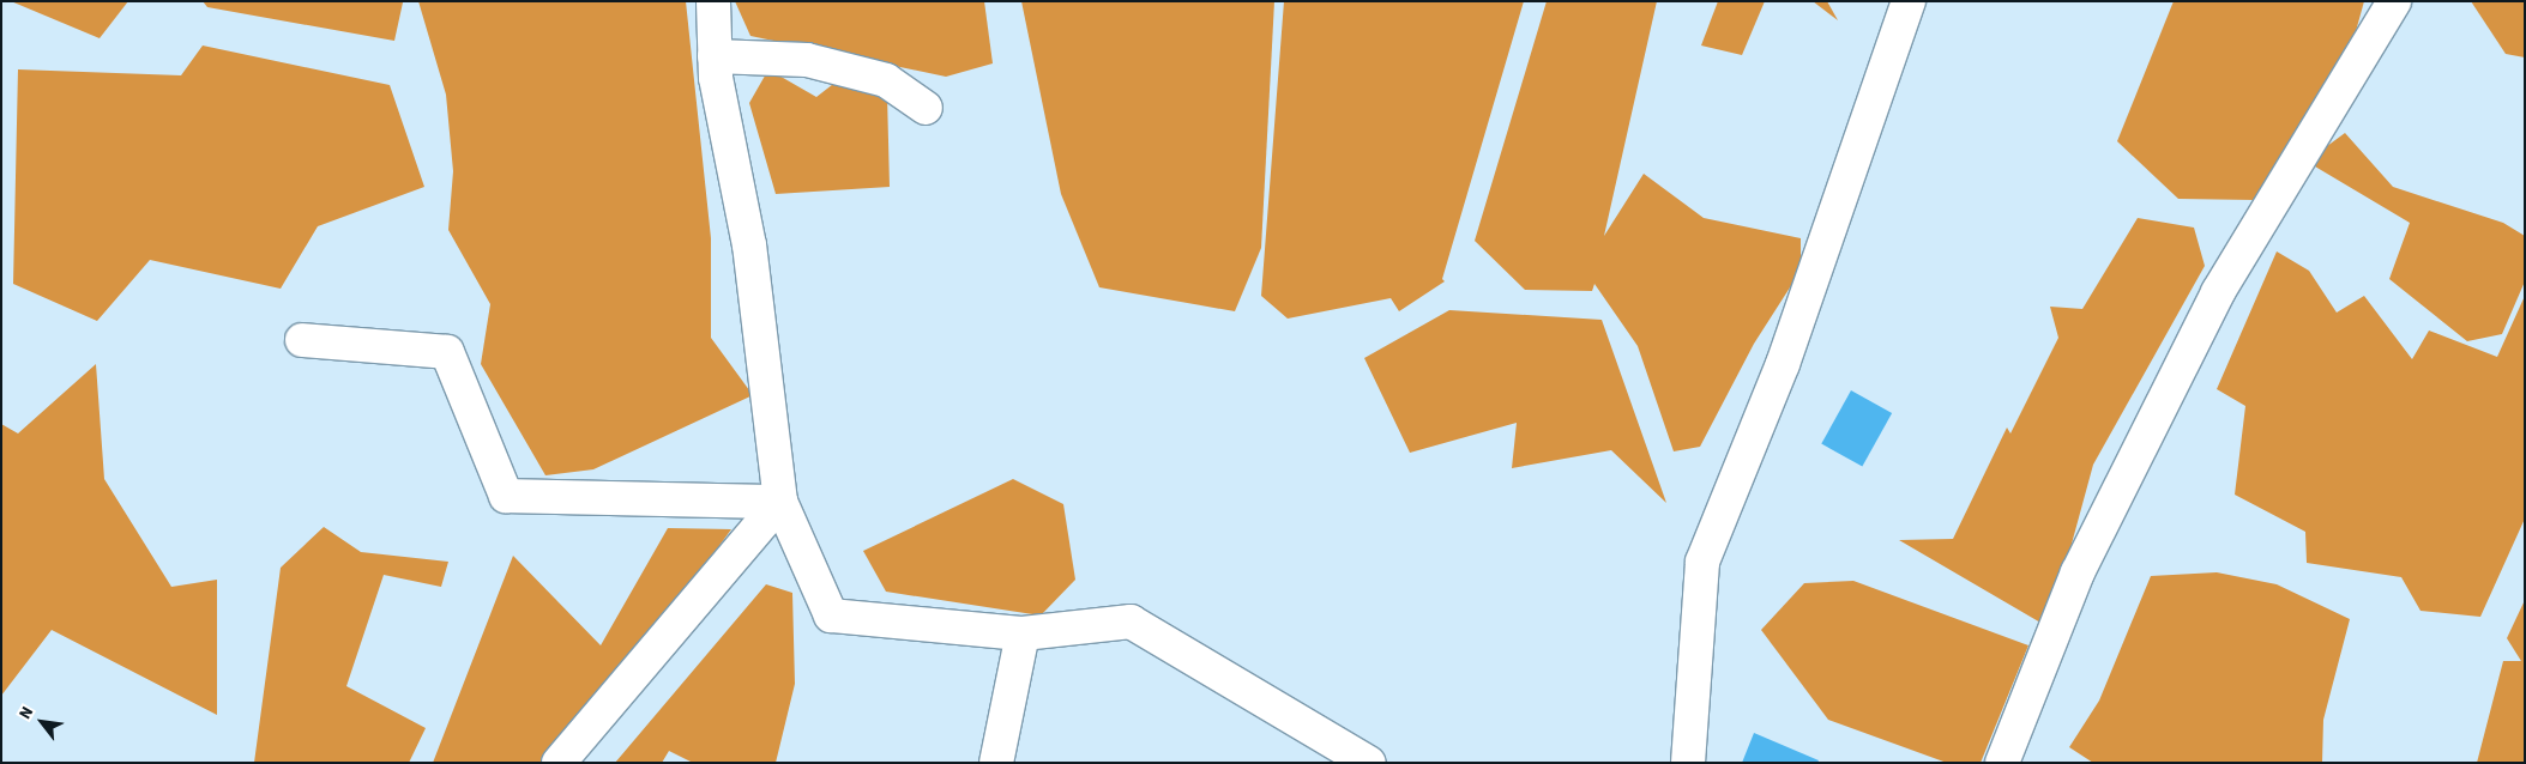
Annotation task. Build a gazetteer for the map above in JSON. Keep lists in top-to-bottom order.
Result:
{
  "north": "top left"
}
